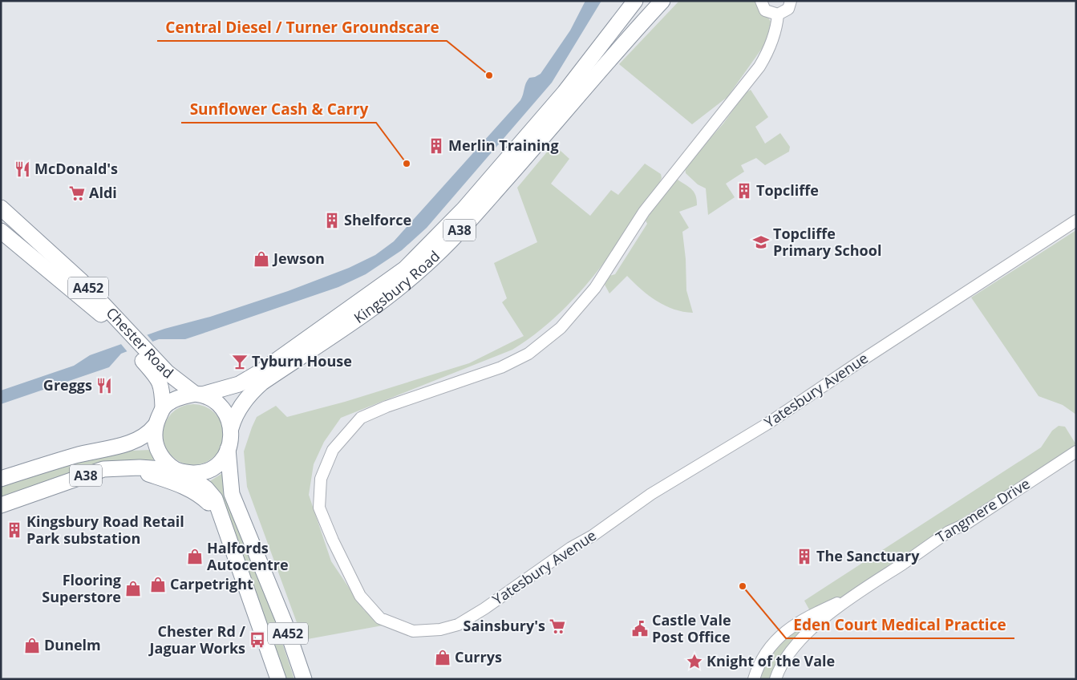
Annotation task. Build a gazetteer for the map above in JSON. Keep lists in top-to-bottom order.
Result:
{
  "streets": {
    "highway": [
      "A38",
      "Kingsbury Road",
      "A452",
      "Chester Road"
    ],
    "street": ["Yatesbury Avenue", "Tangmere Drive"]
  },
  "crossings": [
    ["A38", "Kingsbury Road"],
    ["A38", "A452"],
    ["A38", "Chester Road"],
    ["Kingsbury Road", "A452"],
    ["Kingsbury Road", "Chester Road"],
    ["A452", "Chester Road"]
  ],
  "places": {
    "other": ["Central Diesel / Turner Groundscare", "Sunflower Cash & Carry", "Eden Court Medical Practice"],
    "building": [
      "Merlin Training",
      "Topcliffe",
      "Shelforce",
      "Kingsbury Road Retail Park substation",
      "The Sanctuary"
    ],
    "restaurant": ["McDonald's", "Greggs"],
    "supermarket": ["Aldi", "Sainsbury's"],
    "school or university": ["Topcliffe Primary School"],
    "shop": [
      "Jewson",
      "Halfords Autocentre",
      "Carpetright",
      "Flooring Superstore",
      "Dunelm",
      "Currys"
    ],
    "bar": ["Tyburn House"],
    "public building": ["Castle Vale Post Office"],
    "bus stop": ["Chester Rd / Jaguar Works"],
    "place": ["Knight of the Vale"]
  }
}
